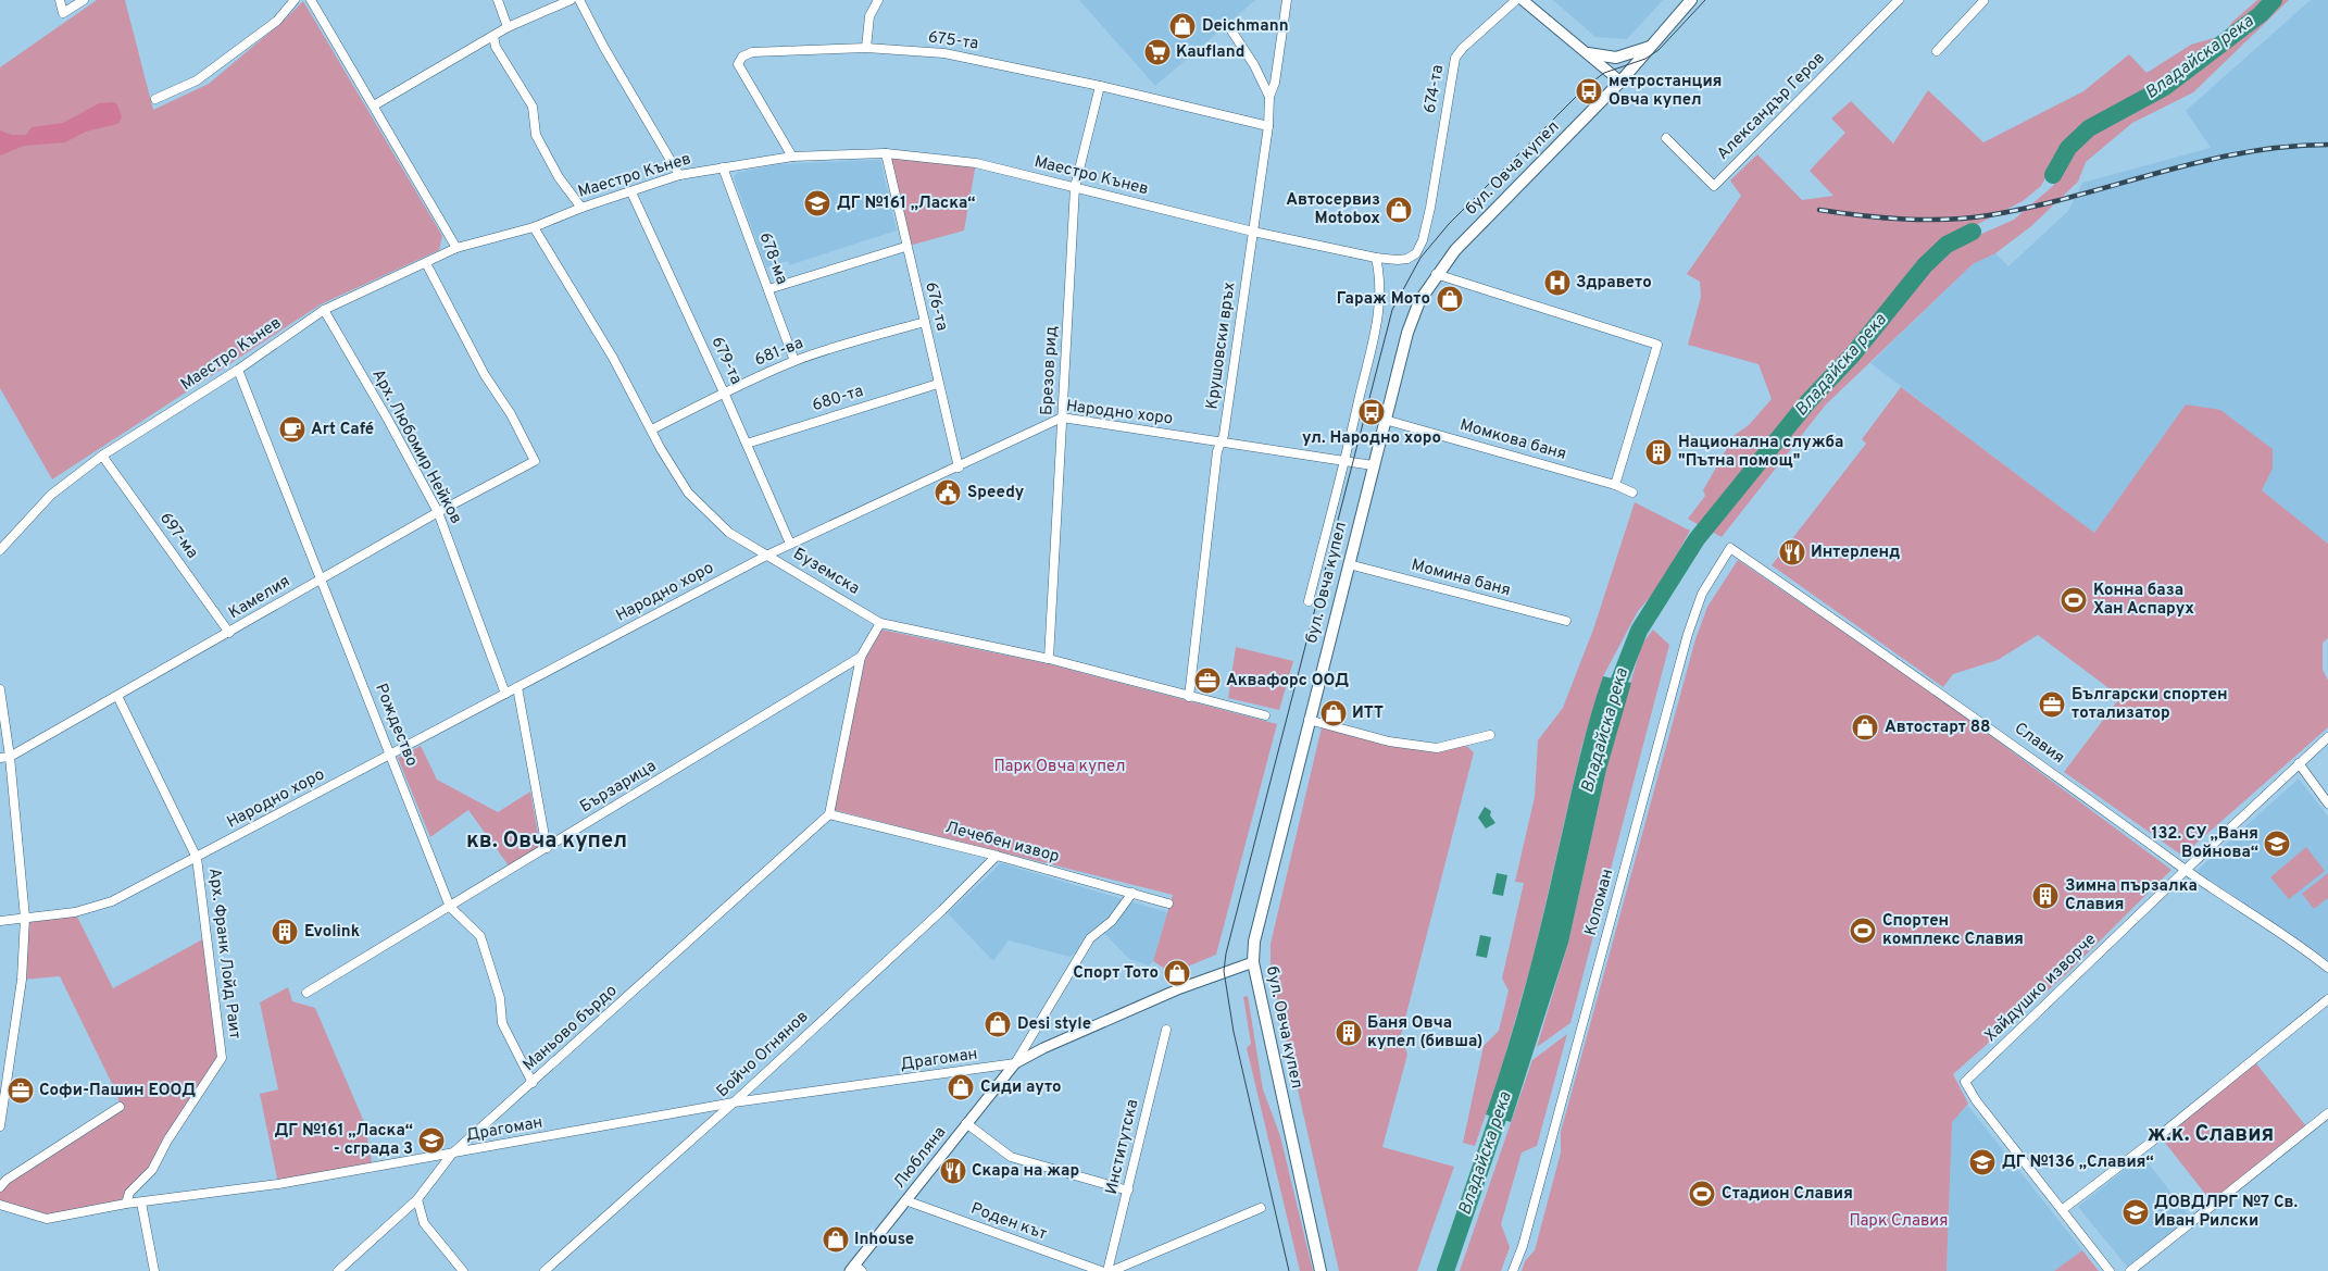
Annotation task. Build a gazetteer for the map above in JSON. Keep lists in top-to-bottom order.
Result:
{
  "streets": {
    "main road": ["бул. Овча купел"],
    "street": [
      "675-та",
      "674-та",
      "Александър Геров",
      "Маестро Кънев",
      "678-ма",
      "676-та",
      "Крушовски връх",
      "681-ва",
      "679-та",
      "Брезов рид",
      "680-та",
      "Народно хоро",
      "Момкова баня",
      "Арх. Любомир Нейков",
      "697-ма",
      "Буземска",
      "Момина баня",
      "Камелия",
      "Рождество",
      "Славия",
      "Бързарица",
      "Лечебен извор",
      "Коломан",
      "Арх. Франк Лойд Раит",
      "Хайдушко изворче",
      "Маньово бърдо",
      "Бойчо Огнянов",
      "Драгоман",
      "Институтска",
      "Любляна",
      "Роден кът"
    ]
  },
  "crossings": [
    ["675-та", "Маестро Кънев"],
    ["675-та", "Крушовски връх"],
    ["675-та", "Брезов рид"],
    ["674-та", "Маестро Кънев"],
    ["бул. Овча купел", "Народно хоро"],
    ["бул. Овча купел", "Момкова баня"],
    ["бул. Овча купел", "Момина баня"],
    ["бул. Овча купел", "Любляна"],
    ["Маестро Кънев", "678-ма"],
    ["Маестро Кънев", "676-та"],
    ["Маестро Кънев", "Крушовски връх"],
    ["Маестро Кънев", "679-та"],
    ["Маестро Кънев", "Брезов рид"],
    ["Маестро Кънев", "Арх. Любомир Нейков"],
    ["Маестро Кънев", "697-ма"],
    ["Маестро Кънев", "Буземска"],
    ["Маестро Кънев", "Камелия"],
    ["Маестро Кънев", "Рождество"],
    ["678-ма", "681-ва"],
    ["676-та", "681-ва"],
    ["676-та", "680-та"],
    ["676-та", "Народно хоро"],
    ["Крушовски връх", "Народно хоро"],
    ["Крушовски връх", "Буземска"],
    ["681-ва", "679-та"],
    ["681-ва", "Буземска"],
    ["679-та", "680-та"],
    ["679-та", "Народно хоро"],
    ["Брезов рид", "Народно хоро"],
    ["Брезов рид", "Буземска"],
    ["Народно хоро", "Арх. Любомир Нейков"],
    ["Народно хоро", "Буземска"],
    ["Народно хоро", "Рождество"],
    ["Народно хоро", "Арх. Франк Лойд Раит"],
    ["Арх. Любомир Нейков", "Камелия"],
    ["697-ма", "Камелия"],
    ["Камелия", "Рождество"],
    ["Камелия", "Арх. Франк Лойд Раит"],
    ["Рождество", "Бързарица"],
    ["Рождество", "Маньово бърдо"],
    ["Славия", "Коломан"],
    ["Славия", "Хайдушко изворче"],
    ["Лечебен извор", "Маньово бърдо"],
    ["Лечебен извор", "Бойчо Огнянов"],
    ["Лечебен извор", "Любляна"],
    ["Арх. Франк Лойд Раит", "Драгоман"],
    ["Маньово бърдо", "Драгоман"],
    ["Бойчо Огнянов", "Драгоман"],
    ["Драгоман", "Любляна"],
    ["Любляна", "Роден кът"]
  ],
  "districts": ["кв. Овча купел", "ж.к. Славия"],
  "water": ["Владайска река"],
  "parks": ["Парк Овча купел", "Парк Славия"],
  "places": {
    "shop": [
      "Deichmann",
      "Автосервиз Motobox",
      "Гараж Мото",
      "ИТТ",
      "Автостарт 88",
      "Спорт Тото",
      "Desi style",
      "Сиди ауто",
      "Inhouse"
    ],
    "supermarket": ["Kaufland"],
    "bus stop": ["метростанция Овча купел", "ул. Народно хоро"],
    "school or university": [
      "ДГ №161 „Ласка“",
      "132. СУ „Ваня Войнова“",
      "ДГ №161 „Ласка“ - сграда 3",
      "ДГ №136 „Славия“",
      "ДОВДЛРГ №7 Св. Иван Рилски"
    ],
    "hospital": ["Здравето"],
    "cafe": ["Art Café"],
    "building": [
      "Национална служба \"Пътна помощ\"",
      "Зимна пързалка Славия",
      "Evolink",
      "Баня Овча купел (бивша)"
    ],
    "public building": ["Speedy"],
    "restaurant": ["Интерленд", "Скара на жар"],
    "sports": ["Конна база Хан Аспарух", "Спортен комплекс Славия", "Стадион Славия"],
    "office": ["Аквафорс ООД", "Български спортен тотализатор", "Софи-Пашин ЕООД"]
  }
}
